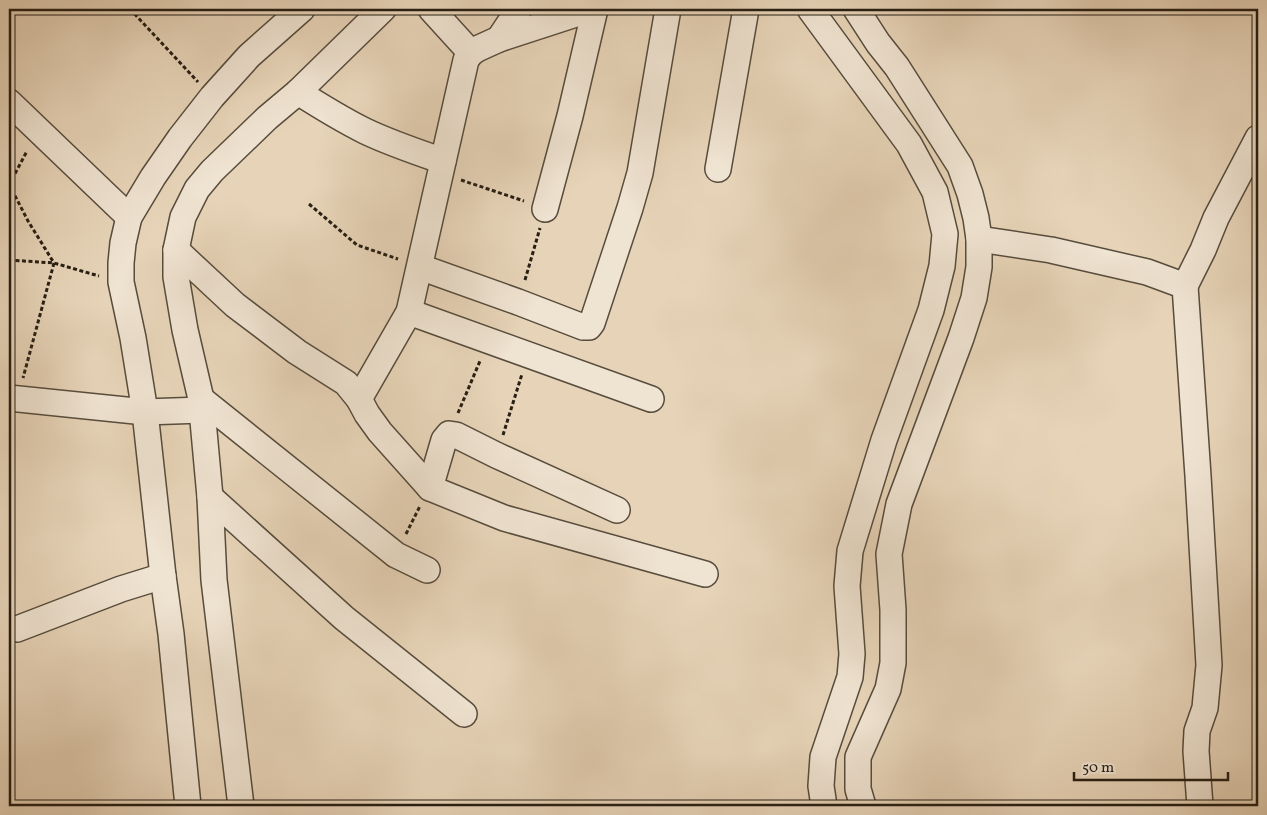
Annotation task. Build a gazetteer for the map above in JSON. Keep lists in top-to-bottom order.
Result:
{
  "scale_bar": "50 m"
}
